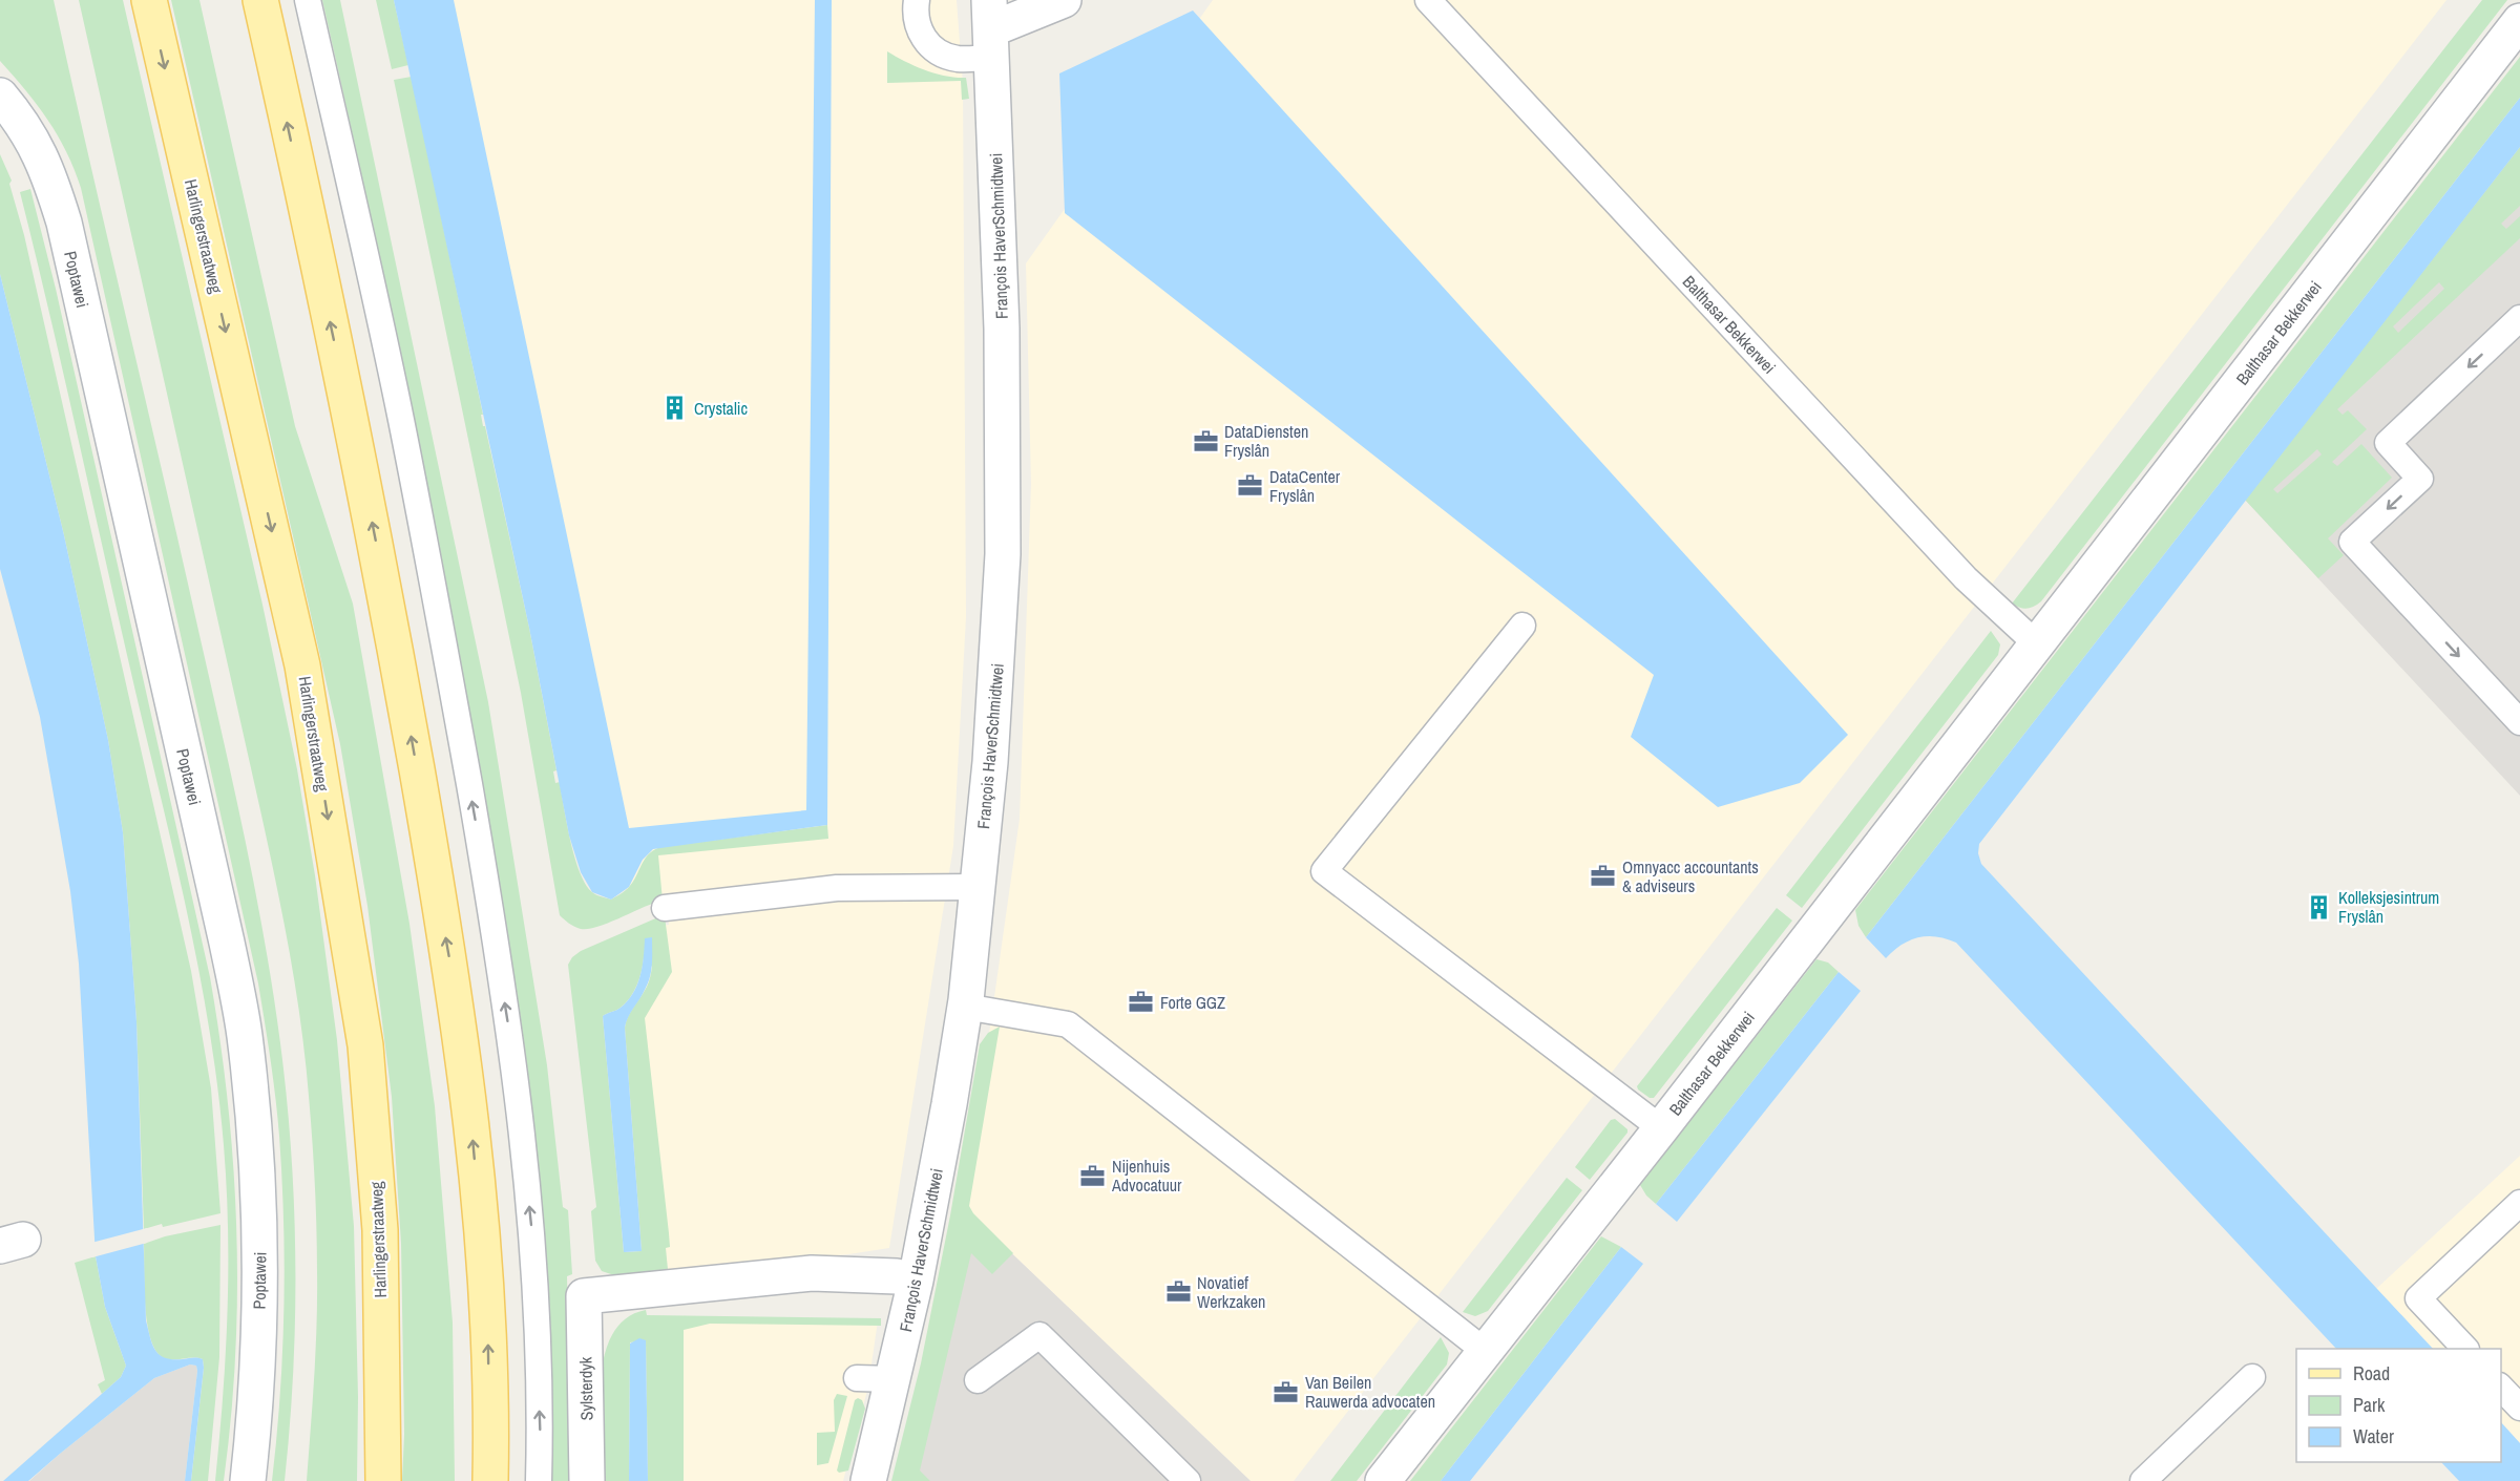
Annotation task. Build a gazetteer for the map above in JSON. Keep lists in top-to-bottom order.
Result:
{
  "streets": {
    "main road": ["Harlingerstraatweg"],
    "street": [
      "François HaverSchmidtwei",
      "Poptawei",
      "Balthasar Bekkerwei",
      "Sylsterdyk"
    ]
  },
  "crossings": [
    ["François HaverSchmidtwei", "Sylsterdyk"]
  ],
  "places": {
    "building": ["Crystalic", "Kolleksjesintrum Fryslân"],
    "office": [
      "DataDiensten Fryslân",
      "DataCenter Fryslân",
      "Omnyacc accountants & adviseurs",
      "Forte GGZ",
      "Nijenhuis Advocatuur",
      "Novatief Werkzaken",
      "Van Beilen Rauwerda advocaten"
    ]
  },
  "legend": ["Road", "Park", "Water"]
}
